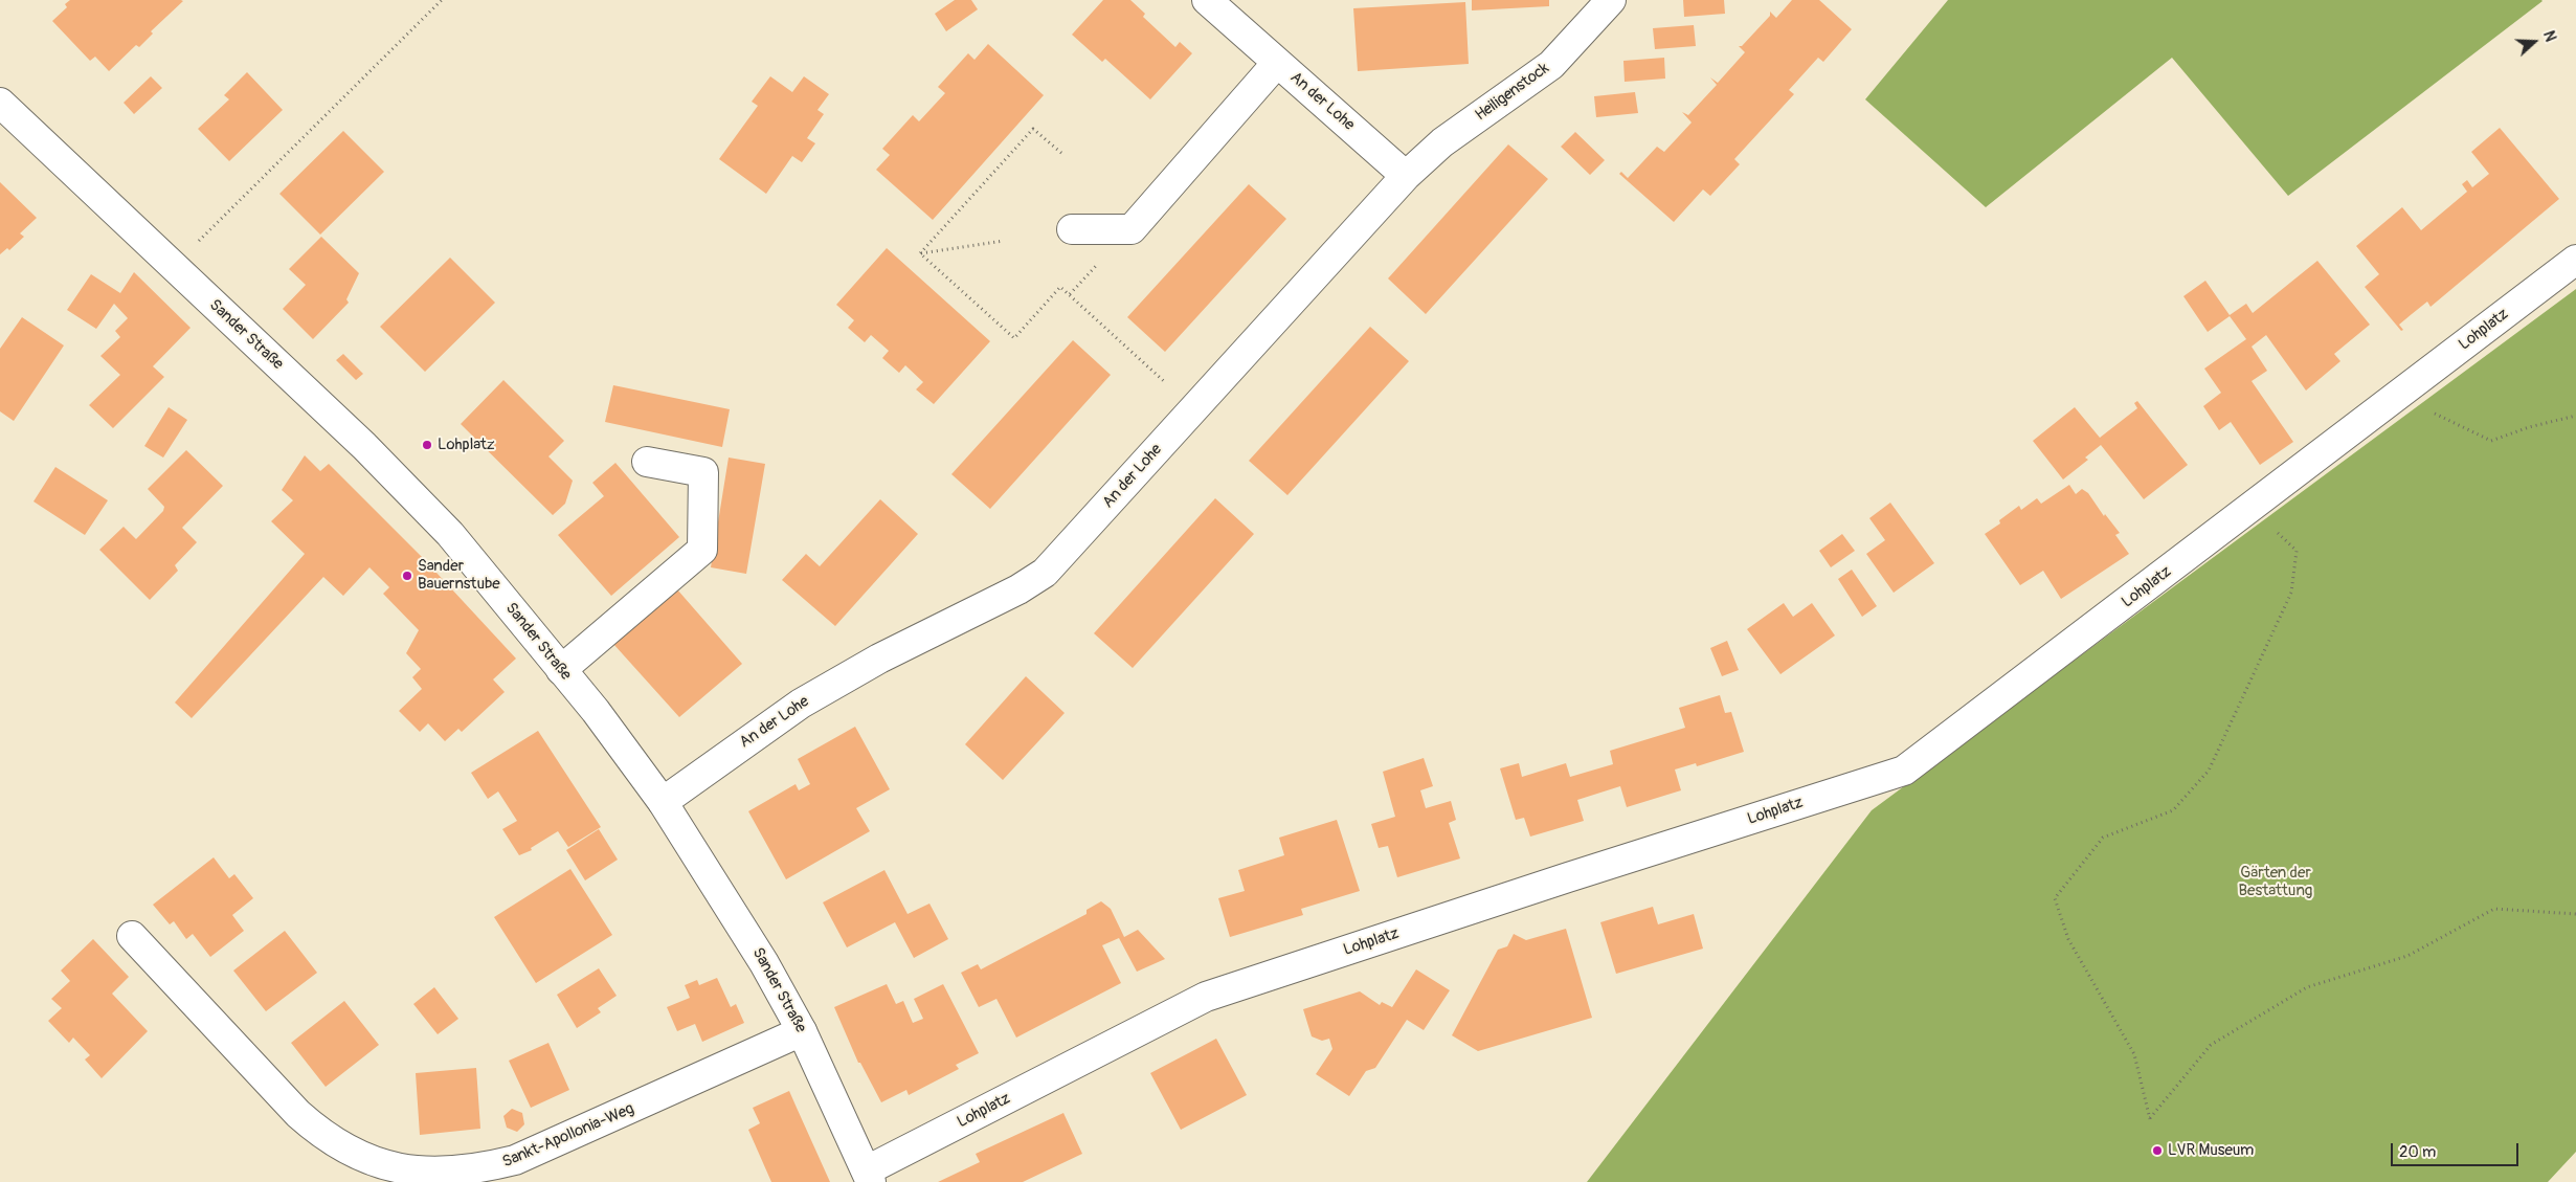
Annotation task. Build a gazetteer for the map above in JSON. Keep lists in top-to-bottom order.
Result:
{
  "streets": {
    "street": [
      "Heiligenstock",
      "An der Lohe",
      "Lohplatz",
      "Sander Straße",
      "Sankt-Apollonia-Weg"
    ]
  },
  "crossings": [
    ["Heiligenstock", "An der Lohe"],
    ["An der Lohe", "Sander Straße"],
    ["Lohplatz", "Sander Straße"],
    ["Sander Straße", "Sankt-Apollonia-Weg"]
  ],
  "parks": ["Gärten der Bestattung"],
  "places": ["Lohplatz", "Sander Bauernstube", "LVR Museum"],
  "scale_bar": "20 m",
  "north": "right"
}
